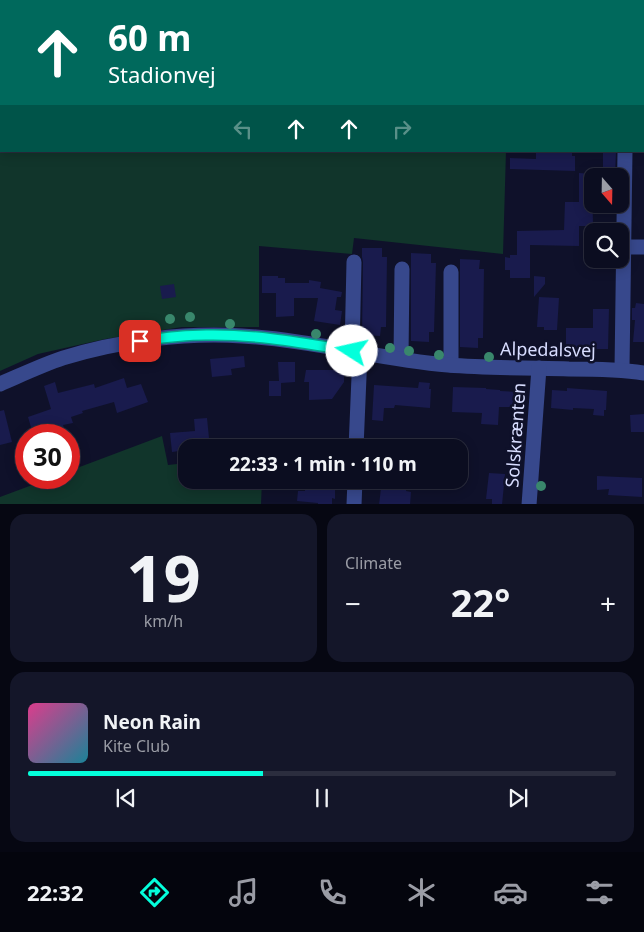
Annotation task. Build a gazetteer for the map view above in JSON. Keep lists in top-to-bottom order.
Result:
{
  "streets": {
    "street": ["Alpedalsvej", "Solskrænten"]
  },
  "crossings": [
    ["Alpedalsvej", "Solskrænten"]
  ],
  "north": "bottom",
  "page": {
    "turn": ["60 m", "Stadionvej"],
    "limit": "30",
    "trip": "22:33 · 1 min · 110 m",
    "tile": [
      ["19", "km/h"],
      "Climate"
    ],
    "heat": ["−", "22°", "+"],
    "song": ["Neon Rain", "Kite Club"],
    "tabs": "22:32"
  }
}
